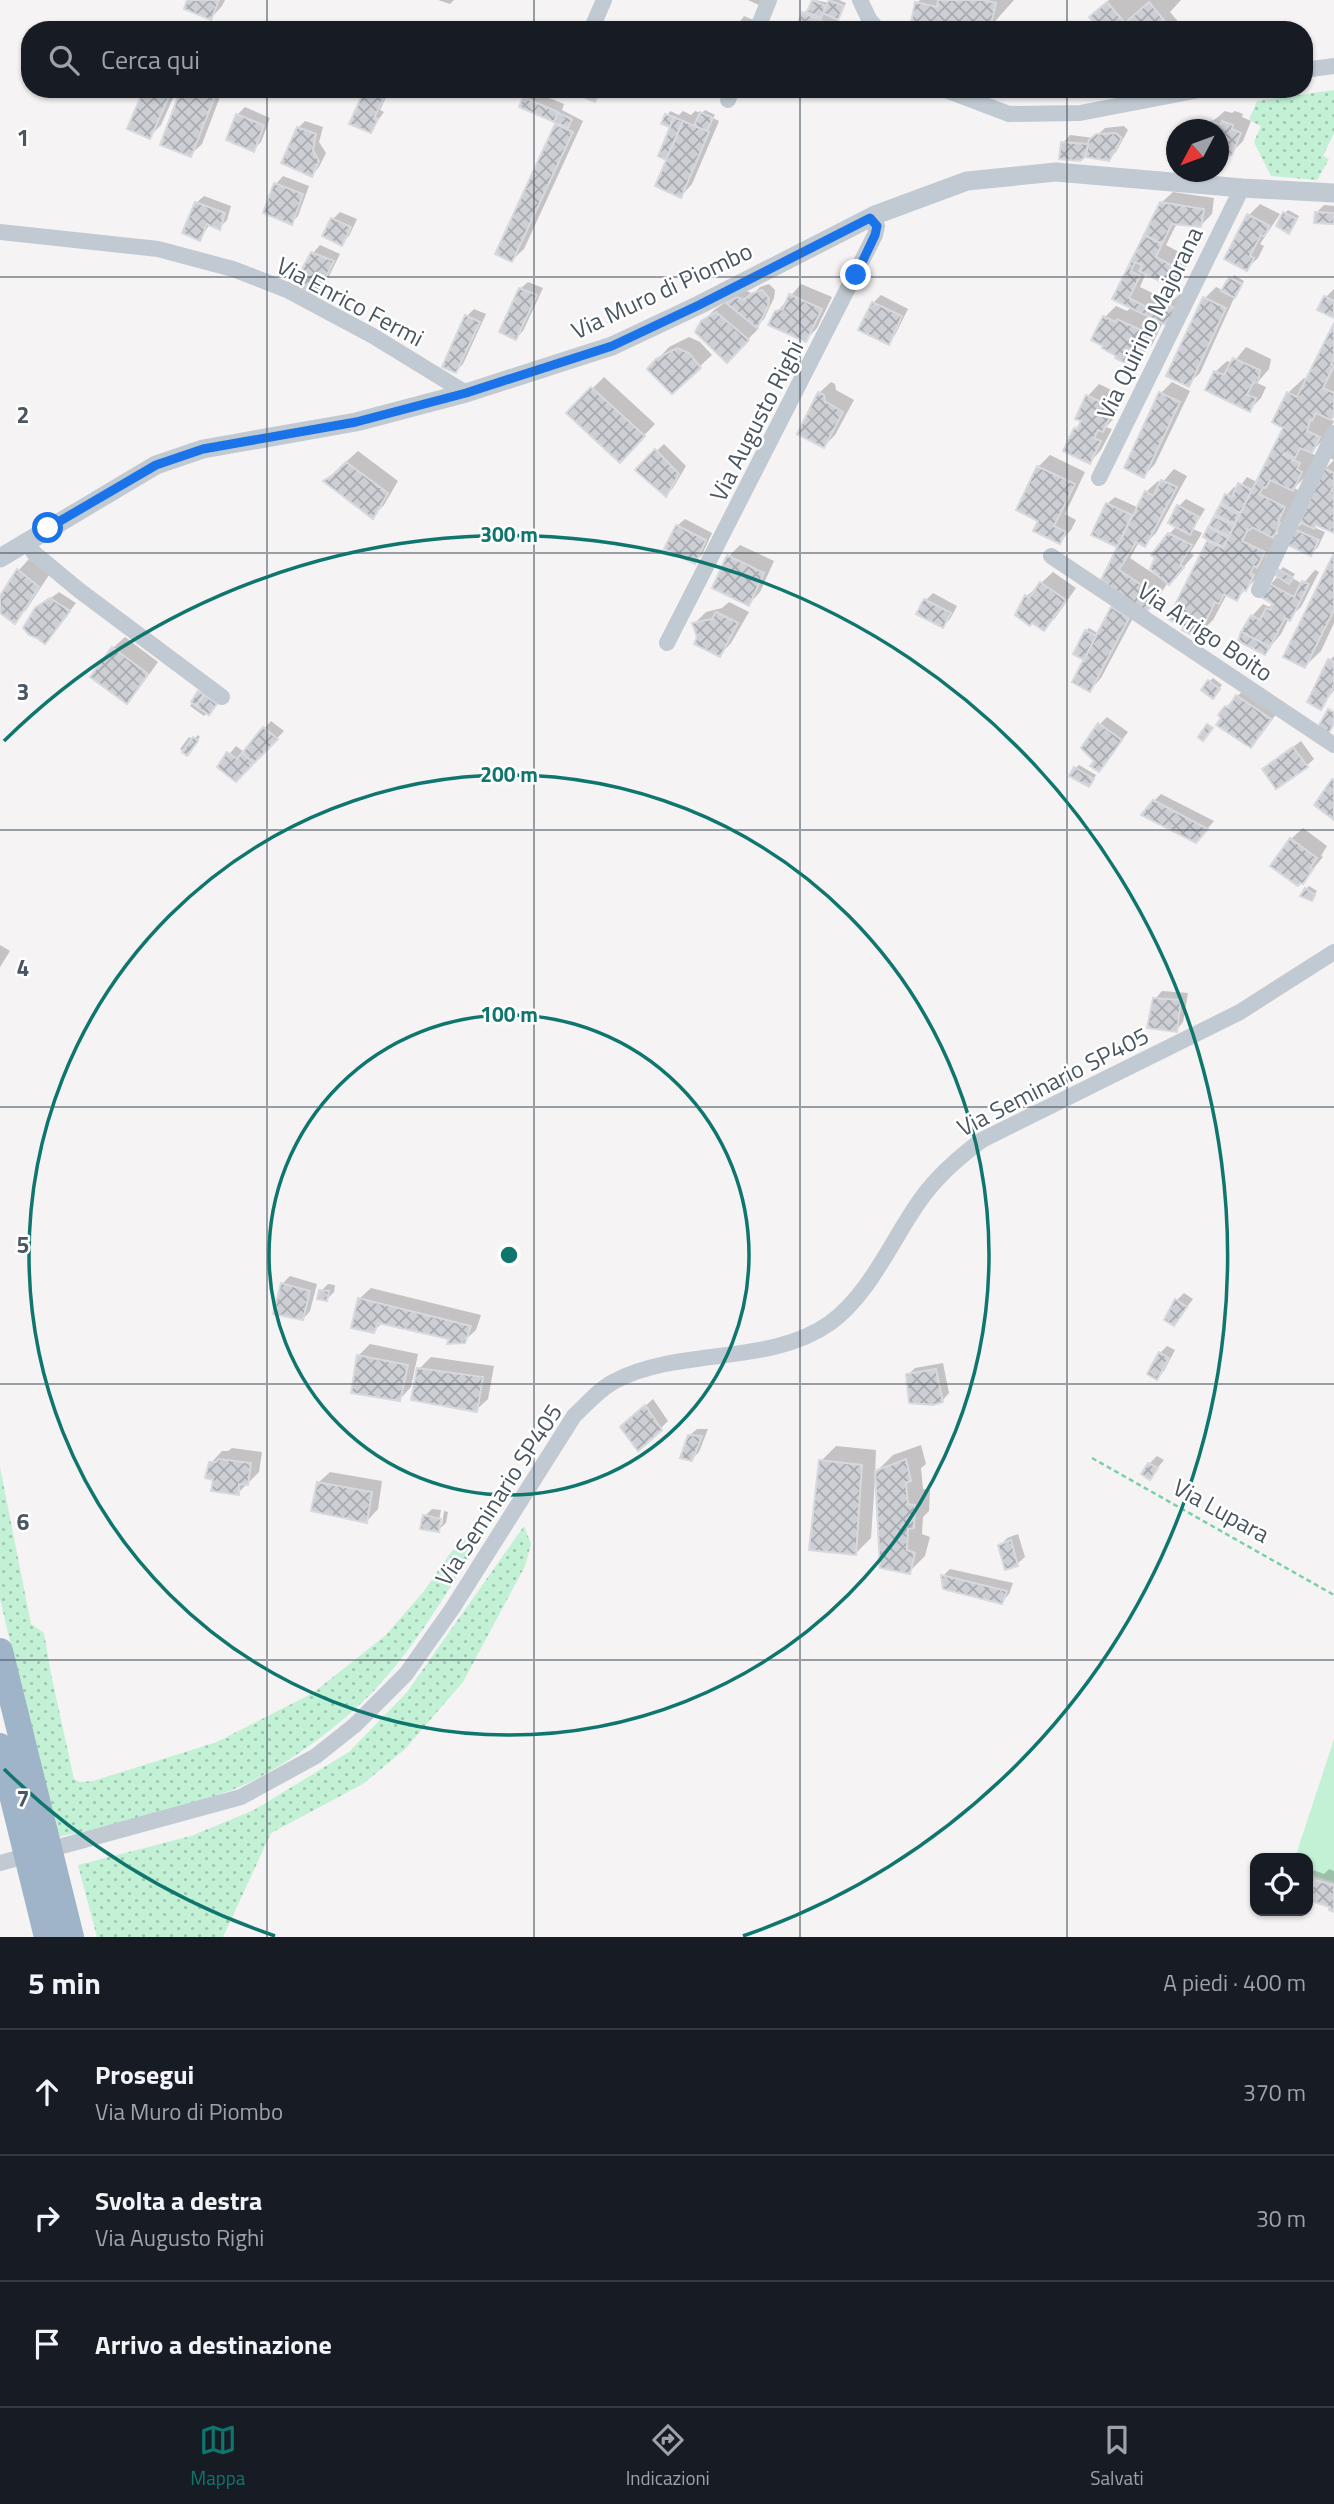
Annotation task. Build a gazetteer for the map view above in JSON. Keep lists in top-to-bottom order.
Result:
{
  "streets": {
    "street": [
      "Via Muro di Piombo",
      "Via Enrico Fermi",
      "Via Quirino Majorana",
      "Via Augusto Righi",
      "Via Arrigo Boito",
      "Via Seminario SP405"
    ],
    "path": ["Via Lupara"]
  },
  "crossings": [
    ["Via Muro di Piombo", "Via Enrico Fermi"],
    ["Via Muro di Piombo", "Via Quirino Majorana"],
    ["Via Muro di Piombo", "Via Augusto Righi"]
  ],
  "north": "bottom left",
  "page": {
    "search": "Cerca qui",
    "heading": ["5 min", "A piedi · 400 m"],
    "list": [
      ["Prosegui", "Via Muro di Piombo", "370 m"],
      ["Svolta a destra", "Via Augusto Righi", "30 m"],
      "Arrivo a destinazione"
    ],
    "nav": ["Mappa", "Indicazioni", "Salvati"]
  },
  "grid": {
    "rows": [
      "1",
      "2",
      "3",
      "4",
      "5",
      "6",
      "7"
    ]
  },
  "rings": ["300 m", "200 m", "100 m"]
}
